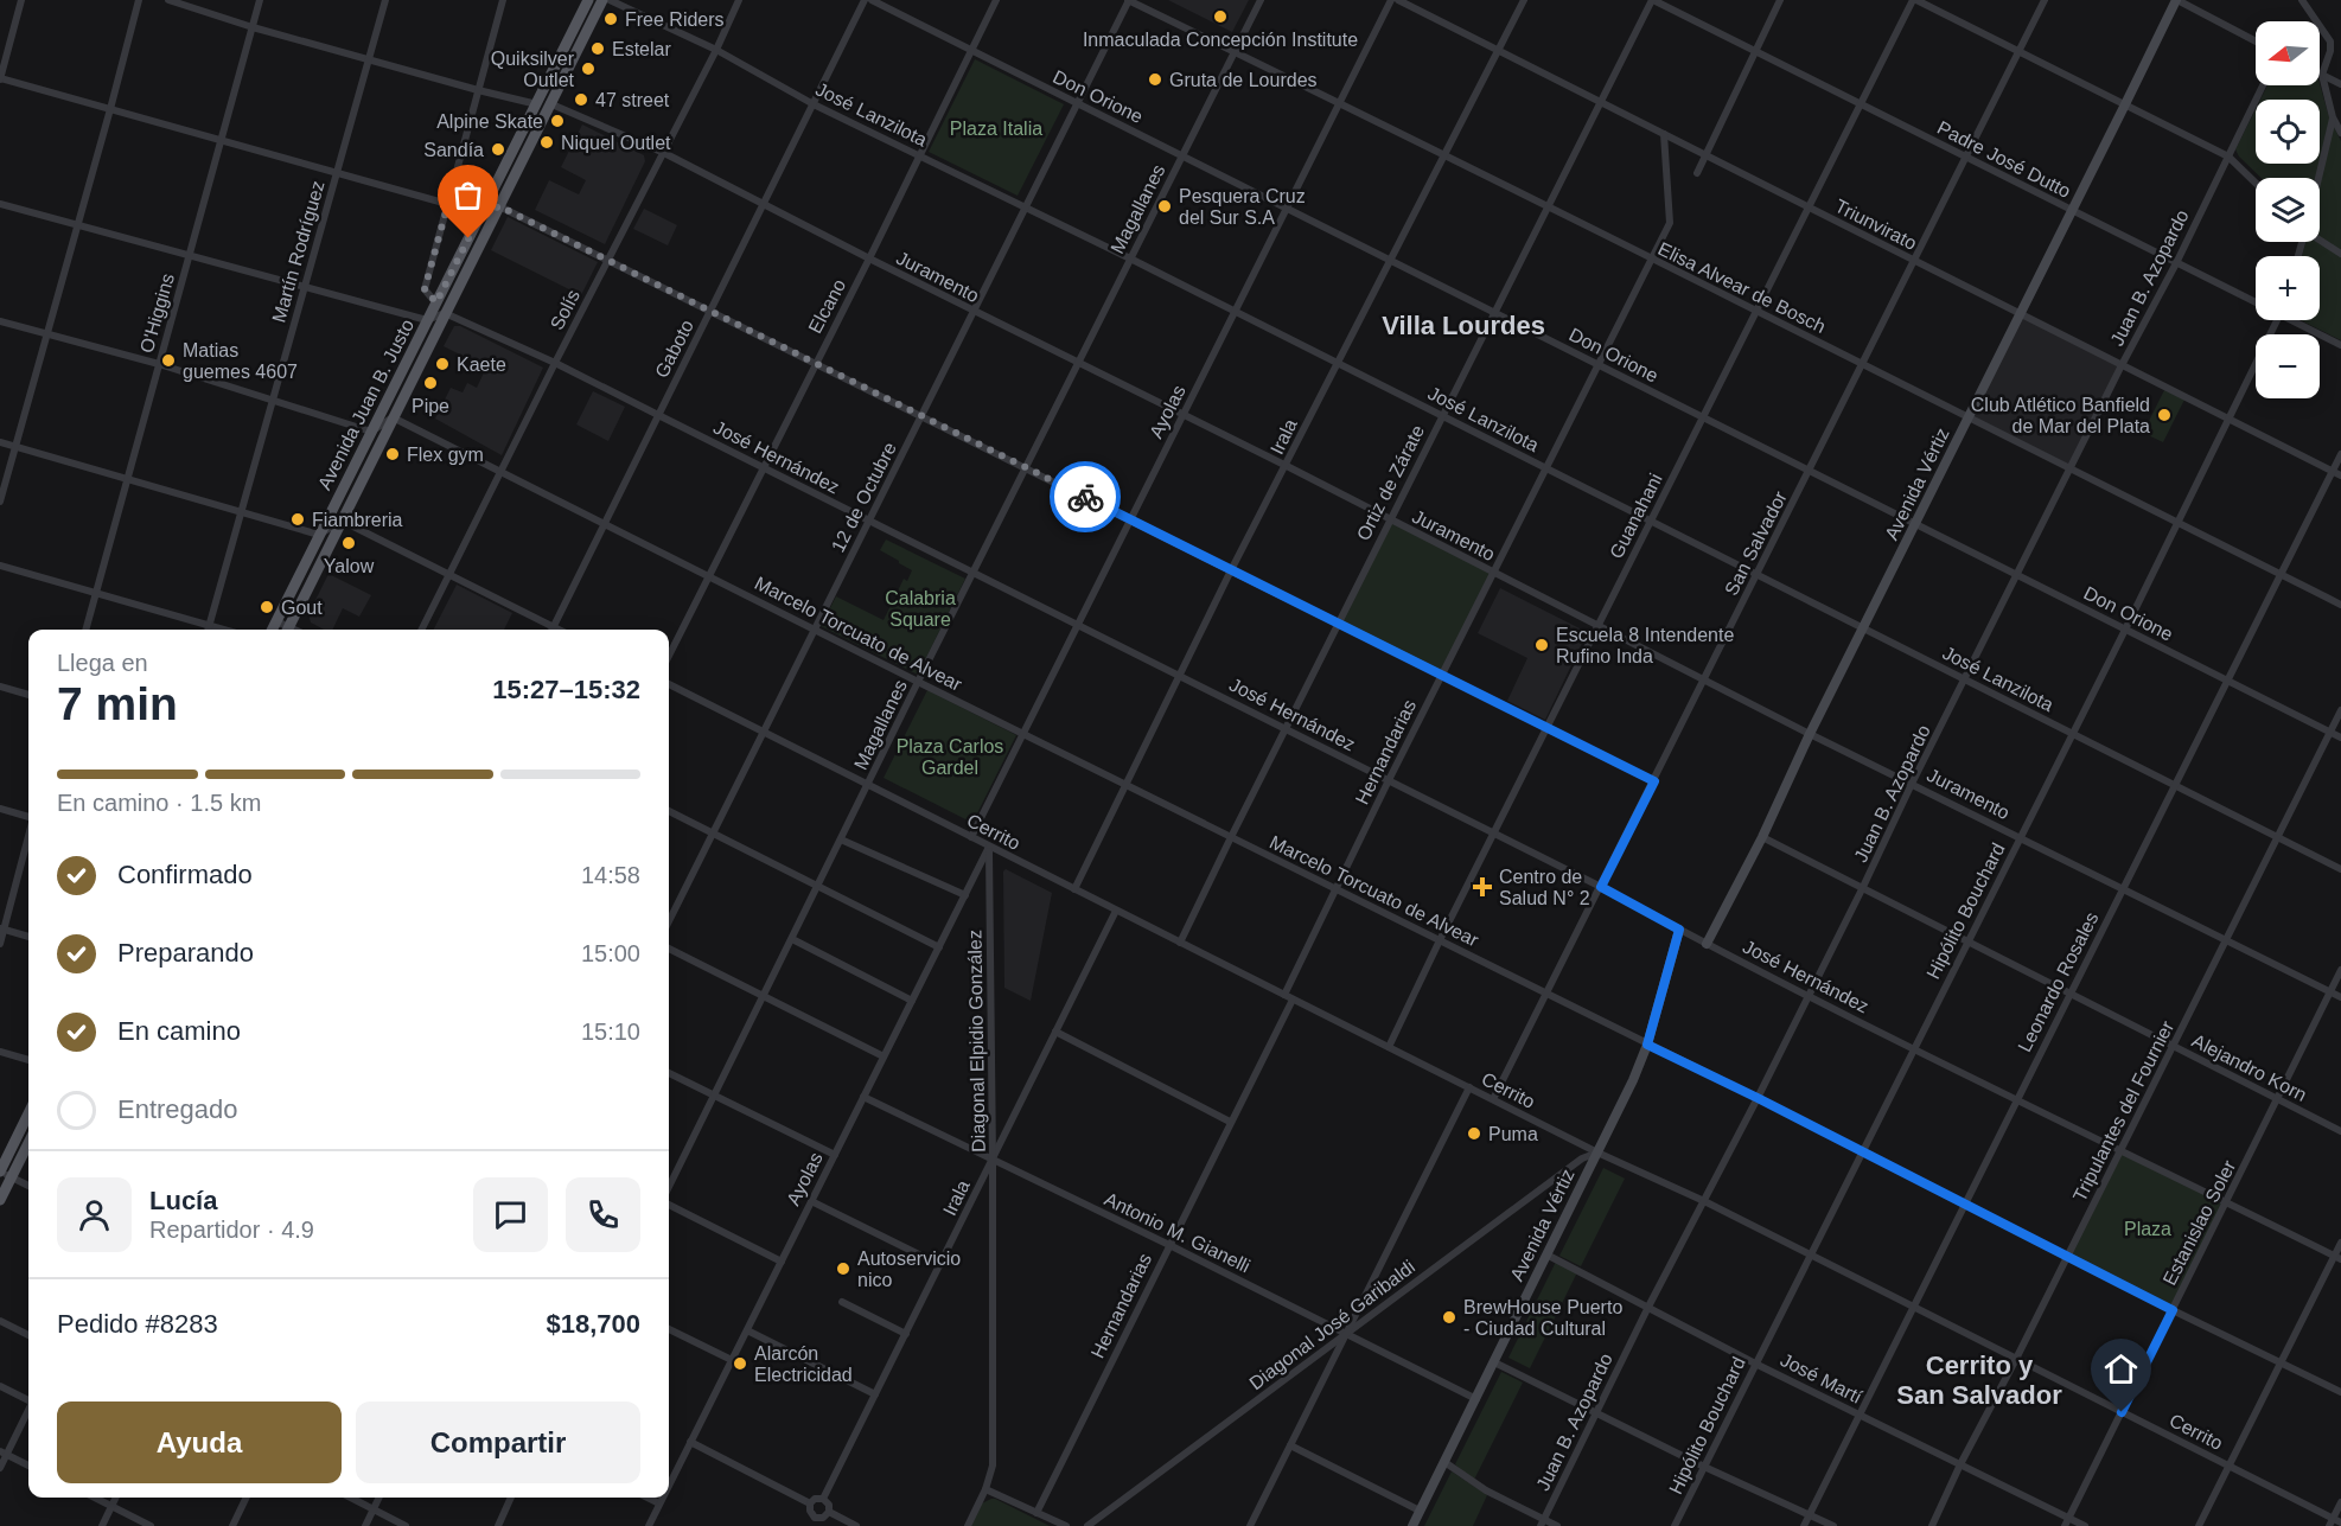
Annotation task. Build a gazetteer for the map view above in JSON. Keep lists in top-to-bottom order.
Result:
{
  "streets": {
    "main road": ["Avenida Juan B. Justo"],
    "street": [
      "Don Orione",
      "José Lanzilota",
      "Padre José Dutto",
      "Magallanes",
      "Triunvirato",
      "Martín Rodríguez",
      "Juramento",
      "Juan B. Azopardo",
      "Elisa Alvear de Bosch",
      "Elcano",
      "Solís",
      "O'Higgins",
      "Gaboto",
      "Ayolas",
      "Irala",
      "José Hernández",
      "Ortiz de Zárate",
      "Avenida Vértiz",
      "12 de Octubre",
      "Guanahani",
      "San Salvador",
      "Marcelo Torcuato de Alvear",
      "Hernandarias",
      "Cerrito",
      "Hipólito Bouchard",
      "Leonardo Rosales",
      "Diagonal Elpidio González",
      "Alejandro Korn",
      "Tripulantes del Fournier",
      "Estanislao Soler",
      "Antonio M. Gianelli",
      "Diagonal José Garibaldi",
      "José Martí"
    ]
  },
  "crossings": [
    ["Don Orione", "Magallanes"],
    ["Don Orione", "Juan B. Azopardo"],
    ["Don Orione", "Elcano"],
    ["Don Orione", "Ayolas"],
    ["Don Orione", "Irala"],
    ["Don Orione", "Ortiz de Zárate"],
    ["Don Orione", "Avenida Vértiz"],
    ["Don Orione", "12 de Octubre"],
    ["Don Orione", "Guanahani"],
    ["Don Orione", "San Salvador"],
    ["Don Orione", "Hernandarias"],
    ["Don Orione", "Hipólito Bouchard"],
    ["Don Orione", "Leonardo Rosales"],
    ["Don Orione", "Tripulantes del Fournier"],
    ["José Lanzilota", "Magallanes"],
    ["José Lanzilota", "Juan B. Azopardo"],
    ["José Lanzilota", "Elcano"],
    ["José Lanzilota", "Solís"],
    ["José Lanzilota", "Gaboto"],
    ["José Lanzilota", "Ayolas"],
    ["José Lanzilota", "Irala"],
    ["José Lanzilota", "Ortiz de Zárate"],
    ["José Lanzilota", "Avenida Vértiz"],
    ["José Lanzilota", "12 de Octubre"],
    ["José Lanzilota", "Guanahani"],
    ["José Lanzilota", "San Salvador"],
    ["José Lanzilota", "Hernandarias"],
    ["José Lanzilota", "Hipólito Bouchard"],
    ["José Lanzilota", "Leonardo Rosales"],
    ["José Lanzilota", "Tripulantes del Fournier"],
    ["Padre José Dutto", "Juan B. Azopardo"],
    ["Padre José Dutto", "Ortiz de Zárate"],
    ["Padre José Dutto", "Avenida Vértiz"],
    ["Padre José Dutto", "Guanahani"],
    ["Padre José Dutto", "San Salvador"],
    ["Magallanes", "Juramento"],
    ["Magallanes", "Elisa Alvear de Bosch"],
    ["Magallanes", "José Hernández"],
    ["Magallanes", "Marcelo Torcuato de Alvear"],
    ["Magallanes", "Cerrito"],
    ["Triunvirato", "Juan B. Azopardo"],
    ["Triunvirato", "Irala"],
    ["Triunvirato", "Ortiz de Zárate"],
    ["Triunvirato", "Avenida Vértiz"],
    ["Triunvirato", "Guanahani"],
    ["Triunvirato", "San Salvador"],
    ["Triunvirato", "Hernandarias"],
    ["Triunvirato", "Hipólito Bouchard"],
    ["Triunvirato", "Leonardo Rosales"],
    ["Juramento", "Juan B. Azopardo"],
    ["Juramento", "Elcano"],
    ["Juramento", "Solís"],
    ["Juramento", "Gaboto"],
    ["Juramento", "Avenida Juan B. Justo"],
    ["Juramento", "Ayolas"],
    ["Juramento", "Irala"],
    ["Juramento", "Ortiz de Zárate"],
    ["Juramento", "Avenida Vértiz"],
    ["Juramento", "12 de Octubre"],
    ["Juramento", "Guanahani"],
    ["Juramento", "San Salvador"],
    ["Juramento", "Hernandarias"],
    ["Juramento", "Hipólito Bouchard"],
    ["Juramento", "Leonardo Rosales"],
    ["Juramento", "Tripulantes del Fournier"],
    ["Juramento", "Estanislao Soler"],
    ["Juan B. Azopardo", "Elisa Alvear de Bosch"],
    ["Juan B. Azopardo", "José Hernández"],
    ["Juan B. Azopardo", "Marcelo Torcuato de Alvear"],
    ["Juan B. Azopardo", "Cerrito"],
    ["Juan B. Azopardo", "Alejandro Korn"],
    ["Juan B. Azopardo", "José Martí"],
    ["Elisa Alvear de Bosch", "Ayolas"],
    ["Elisa Alvear de Bosch", "Irala"],
    ["Elisa Alvear de Bosch", "Ortiz de Zárate"],
    ["Elisa Alvear de Bosch", "Avenida Vértiz"],
    ["Elisa Alvear de Bosch", "12 de Octubre"],
    ["Elisa Alvear de Bosch", "Guanahani"],
    ["Elisa Alvear de Bosch", "San Salvador"],
    ["Elisa Alvear de Bosch", "Hernandarias"],
    ["Elisa Alvear de Bosch", "Hipólito Bouchard"],
    ["Elisa Alvear de Bosch", "Leonardo Rosales"],
    ["Elcano", "José Hernández"],
    ["Elcano", "Marcelo Torcuato de Alvear"],
    ["Solís", "José Hernández"],
    ["Solís", "Marcelo Torcuato de Alvear"],
    ["Gaboto", "José Hernández"],
    ["Gaboto", "Marcelo Torcuato de Alvear"],
    ["Avenida Juan B. Justo", "José Hernández"],
    ["Avenida Juan B. Justo", "Marcelo Torcuato de Alvear"],
    ["Ayolas", "José Hernández"],
    ["Ayolas", "Marcelo Torcuato de Alvear"],
    ["Ayolas", "Cerrito"],
    ["Ayolas", "Diagonal Elpidio González"],
    ["Ayolas", "Antonio M. Gianelli"],
    ["Irala", "José Hernández"],
    ["Irala", "Marcelo Torcuato de Alvear"],
    ["Irala", "Cerrito"],
    ["Irala", "Diagonal Elpidio González"],
    ["Irala", "Antonio M. Gianelli"],
    ["José Hernández", "Ortiz de Zárate"],
    ["José Hernández", "Avenida Vértiz"],
    ["José Hernández", "12 de Octubre"],
    ["José Hernández", "Guanahani"],
    ["José Hernández", "San Salvador"],
    ["José Hernández", "Hernandarias"],
    ["José Hernández", "Hipólito Bouchard"],
    ["José Hernández", "Leonardo Rosales"],
    ["José Hernández", "Tripulantes del Fournier"],
    ["José Hernández", "Estanislao Soler"],
    ["Ortiz de Zárate", "Marcelo Torcuato de Alvear"],
    ["Ortiz de Zárate", "Cerrito"],
    ["Avenida Vértiz", "Marcelo Torcuato de Alvear"],
    ["Avenida Vértiz", "Cerrito"],
    ["Avenida Vértiz", "Alejandro Korn"],
    ["Avenida Vértiz", "Antonio M. Gianelli"],
    ["Avenida Vértiz", "Diagonal José Garibaldi"],
    ["Avenida Vértiz", "José Martí"],
    ["12 de Octubre", "Marcelo Torcuato de Alvear"],
    ["12 de Octubre", "Cerrito"],
    ["Guanahani", "Marcelo Torcuato de Alvear"],
    ["Guanahani", "Cerrito"],
    ["San Salvador", "Marcelo Torcuato de Alvear"],
    ["San Salvador", "Cerrito"],
    ["Marcelo Torcuato de Alvear", "Hernandarias"],
    ["Marcelo Torcuato de Alvear", "Hipólito Bouchard"],
    ["Marcelo Torcuato de Alvear", "Leonardo Rosales"],
    ["Marcelo Torcuato de Alvear", "Tripulantes del Fournier"],
    ["Marcelo Torcuato de Alvear", "Estanislao Soler"],
    ["Hernandarias", "Cerrito"],
    ["Hernandarias", "Antonio M. Gianelli"],
    ["Cerrito", "Hipólito Bouchard"],
    ["Cerrito", "Leonardo Rosales"],
    ["Cerrito", "Diagonal Elpidio González"],
    ["Cerrito", "Tripulantes del Fournier"],
    ["Cerrito", "Estanislao Soler"],
    ["Cerrito", "Diagonal José Garibaldi"],
    ["Hipólito Bouchard", "Alejandro Korn"],
    ["Hipólito Bouchard", "José Martí"],
    ["Leonardo Rosales", "Alejandro Korn"],
    ["Leonardo Rosales", "José Martí"],
    ["Diagonal Elpidio González", "Antonio M. Gianelli"],
    ["Alejandro Korn", "Tripulantes del Fournier"],
    ["Alejandro Korn", "Estanislao Soler"],
    ["Tripulantes del Fournier", "José Martí"],
    ["Estanislao Soler", "José Martí"],
    ["Antonio M. Gianelli", "Diagonal José Garibaldi"]
  ],
  "districts": ["Villa Lourdes", "Cerrito y San Salvador"],
  "parks": [
    "Plaza Italia",
    "Calabria Square",
    "Plaza Carlos Gardel",
    "Plaza"
  ],
  "places": {
    "other": [
      "Inmaculada Concepción Institute",
      "Free Riders",
      "Estelar",
      "Quiksilver Outlet",
      "Gruta de Lourdes",
      "47 street",
      "Alpine Skate",
      "Niquel Outlet",
      "Sandía",
      "Pesquera Cruz del Sur S.A",
      "Matias guemes 4607",
      "Kaete",
      "Pipe",
      "Club Atlético Banfield de Mar del Plata",
      "Flex gym",
      "Fiambreria",
      "Yalow",
      "Gout",
      "Escuela 8 Intendente Rufino Inda",
      "Puma",
      "Autoservicio nico",
      "BrewHouse Puerto - Ciudad Cultural",
      "Alarcón Electricidad"
    ],
    "health": ["Centro de Salud N° 2"]
  },
  "north": "left",
  "page": {
    "map_buttons": ["+", "−"],
    "heading": ["7 min", "Llega en", "15:27–15:32"],
    "panel": [
      "Lucía",
      "Repartidor · 4.9",
      "Pedido #8283",
      "$18,700"
    ],
    "bar": "En camino · 1.5 km",
    "list": [
      ["Confirmado", "14:58"],
      ["Preparando", "15:00"],
      ["En camino", "15:10"],
      "Entregado"
    ],
    "buttons": ["Ayuda", "Compartir"]
  }
}
